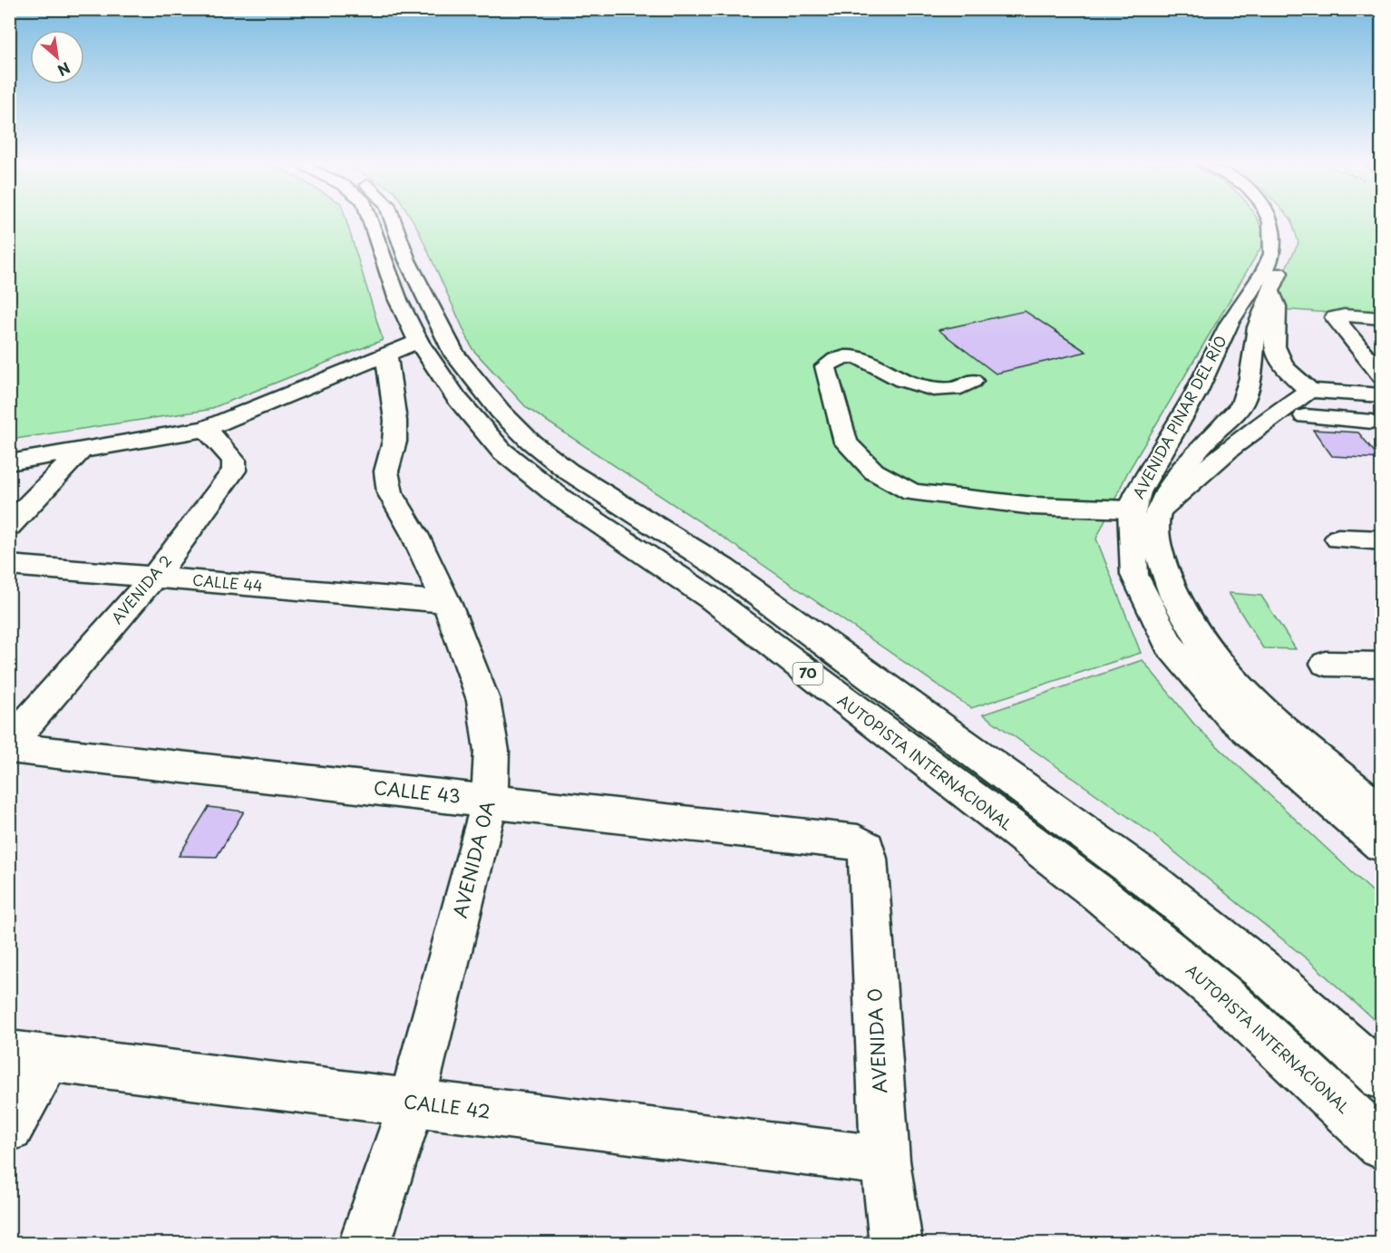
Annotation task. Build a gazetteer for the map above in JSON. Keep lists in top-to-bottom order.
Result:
{
  "streets": {
    "main road": [
      "AVENIDA PINAR DEL RÍO",
      "CALLE 44",
      "AVENIDA 2",
      "70",
      "AUTOPISTA INTERNACIONAL",
      "CALLE 43",
      "AVENIDA 0A",
      "AVENIDA 0",
      "CALLE 42"
    ]
  },
  "crossings": [
    ["CALLE 44", "AVENIDA 2"],
    ["CALLE 44", "AVENIDA 0A"],
    ["AVENIDA 2", "CALLE 43"],
    ["AUTOPISTA INTERNACIONAL", "AVENIDA 0A"],
    ["CALLE 43", "AVENIDA 0A"],
    ["CALLE 43", "AVENIDA 0"],
    ["AVENIDA 0A", "CALLE 42"],
    ["AVENIDA 0", "CALLE 42"]
  ],
  "north": "bottom right"
}
